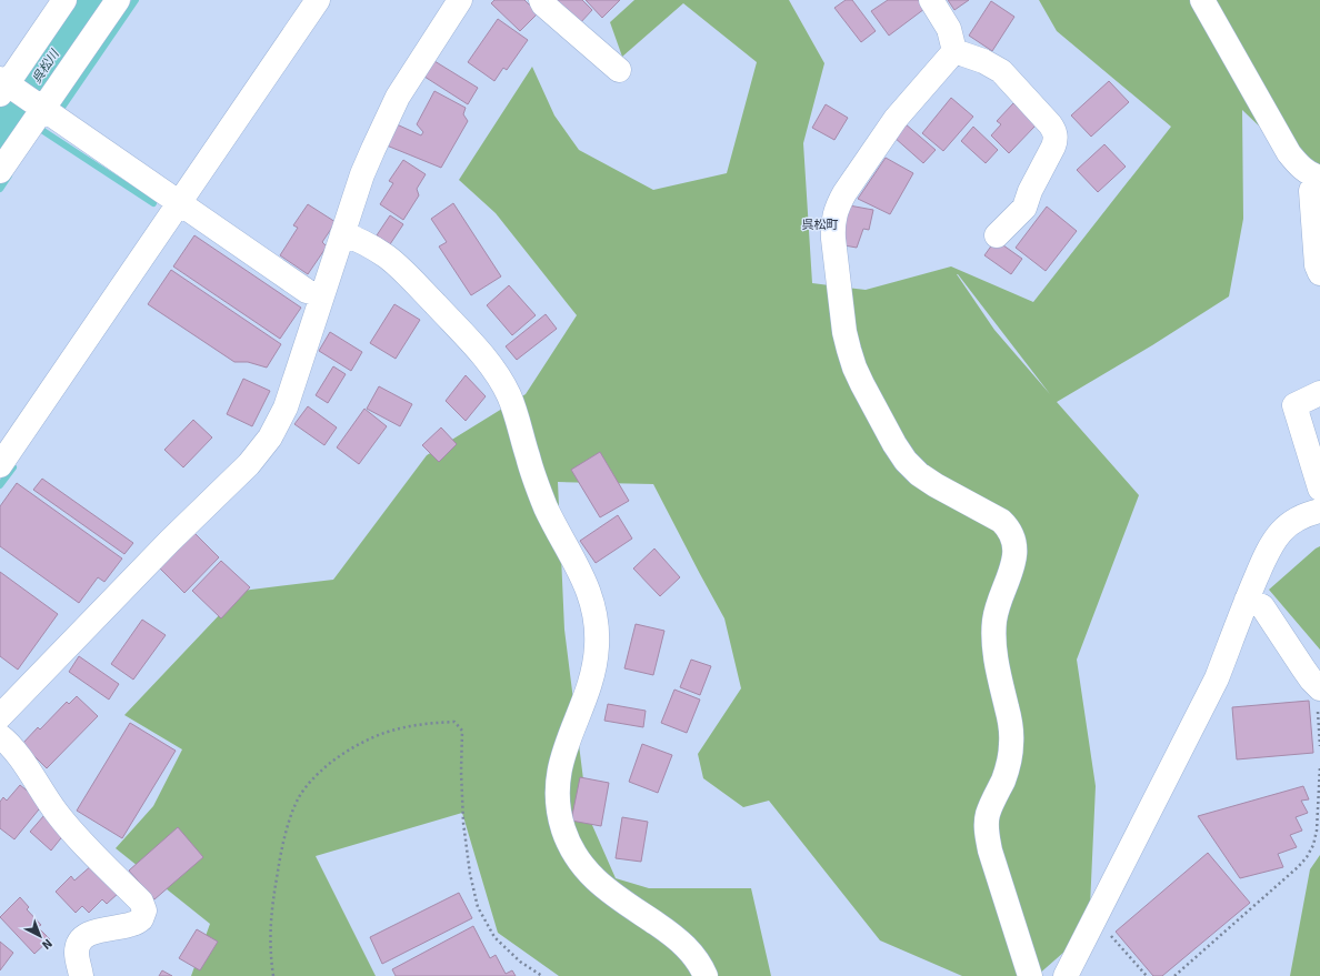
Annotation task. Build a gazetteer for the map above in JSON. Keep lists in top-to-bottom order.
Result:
{
  "districts": ["呉松町"],
  "water": ["呉松川"],
  "north": "bottom right"
}
